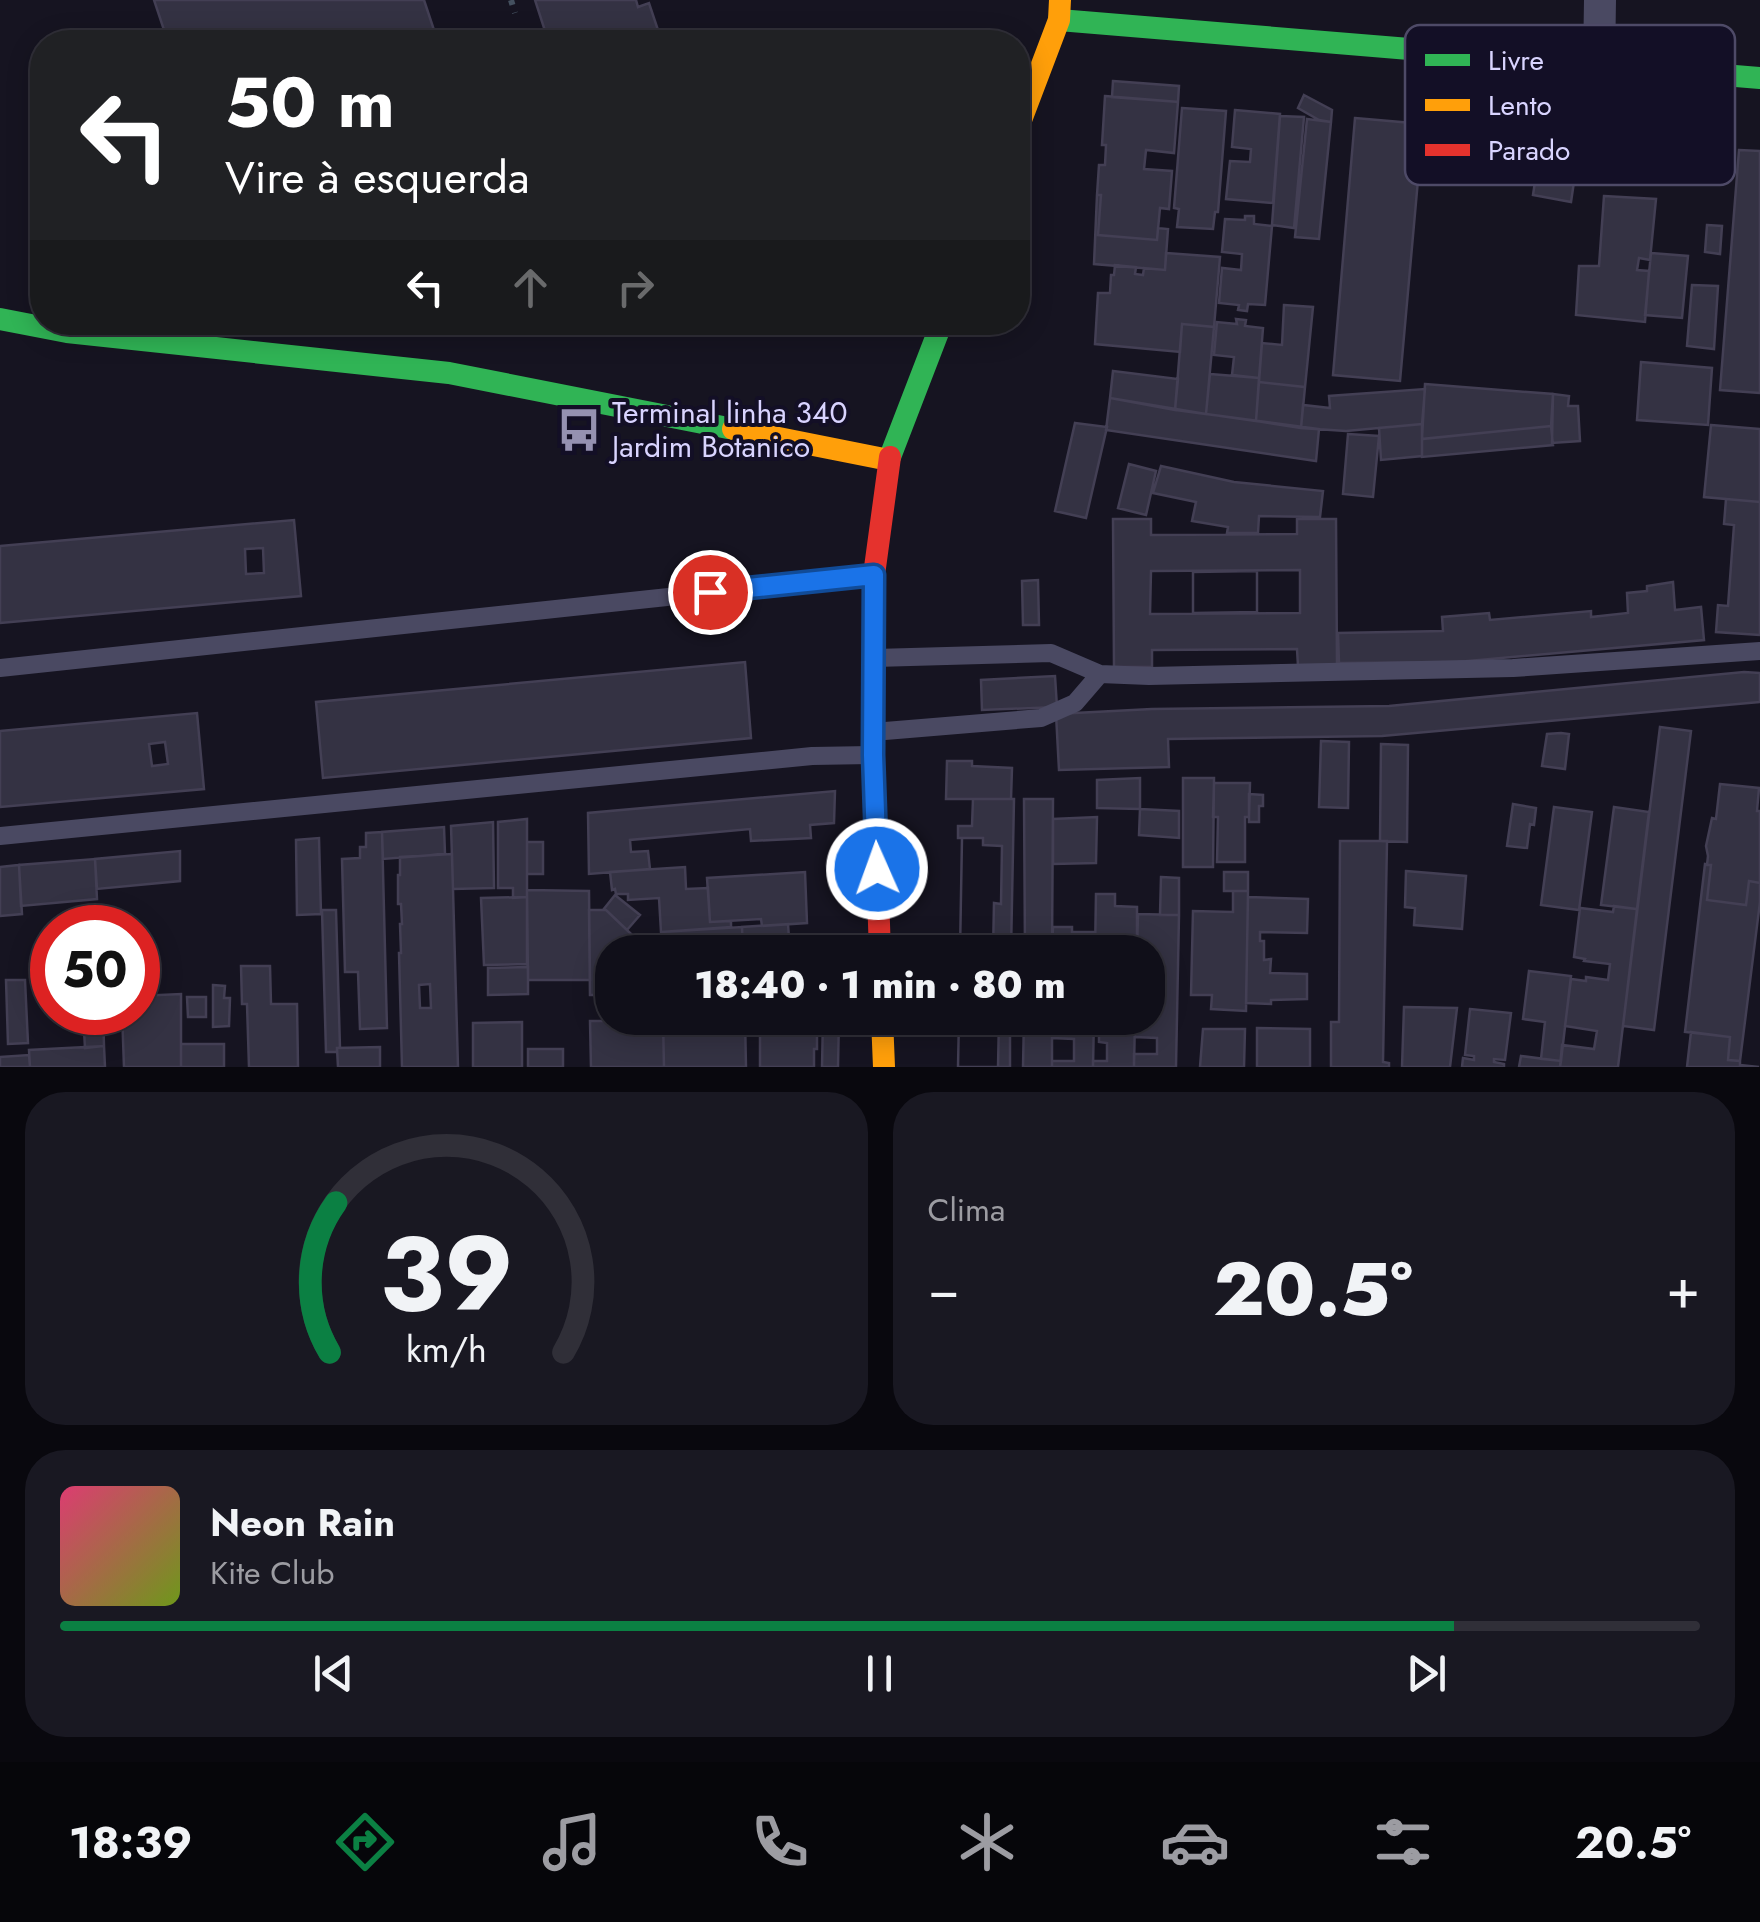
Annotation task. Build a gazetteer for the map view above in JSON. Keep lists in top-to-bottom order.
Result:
{
  "places": {
    "bus stop": ["Terminal linha 340 Jardim Botanico"]
  },
  "legend": ["Livre", "Lento", "Parado"],
  "page": {
    "turn": ["50 m", "Vire à esquerda"],
    "limit": "50",
    "trip": "18:40 · 1 min · 80 m",
    "tile": "Clima",
    "heat": ["−", "20.5°", "+"],
    "song": ["Neon Rain", "Kite Club"],
    "tabs": ["18:39", "20.5°"],
    "gauge": ["39", "km/h"]
  }
}
